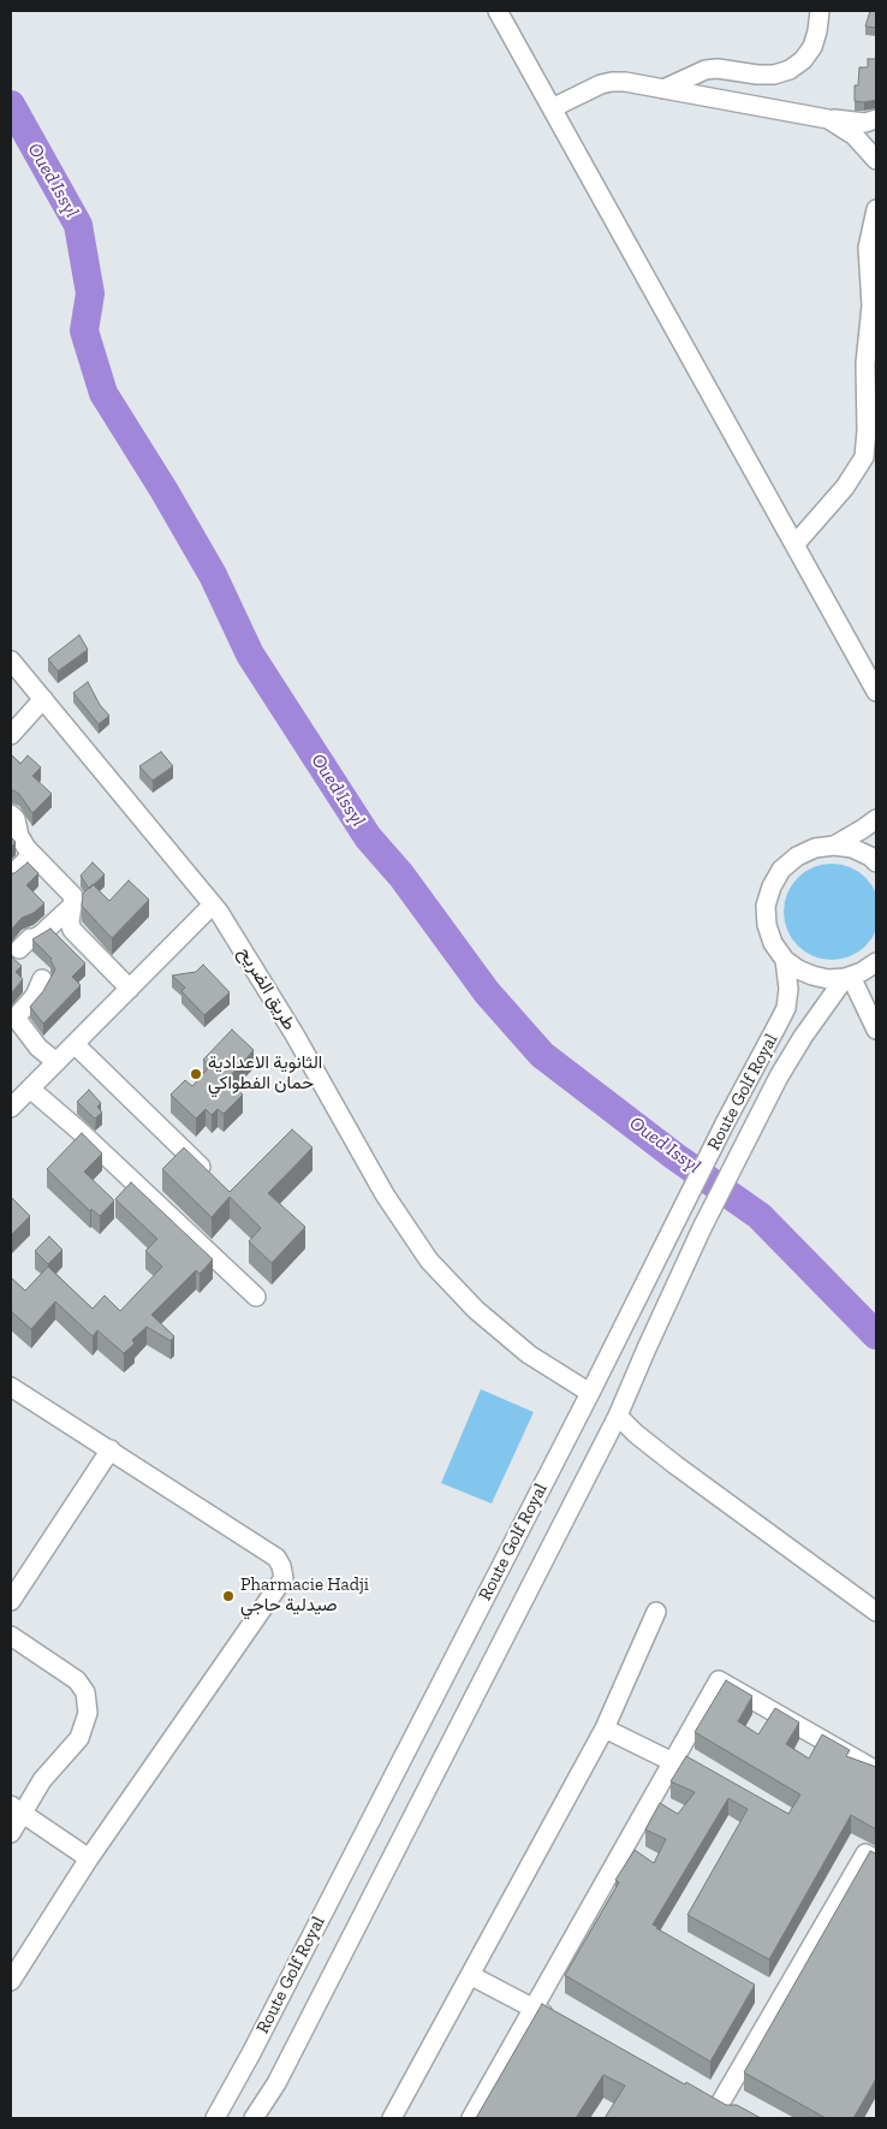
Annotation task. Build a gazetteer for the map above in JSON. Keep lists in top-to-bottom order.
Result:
{
  "streets": {
    "street": ["طريق الضريح", "Route Golf Royal"]
  },
  "crossings": [
    ["طريق الضريح", "Route Golf Royal"]
  ],
  "water": ["Oued Issyl"],
  "places": ["الثانوية الاعدادية حمان الفطواكي", "Pharmacie Hadji صيدلية حاجي"]
}
